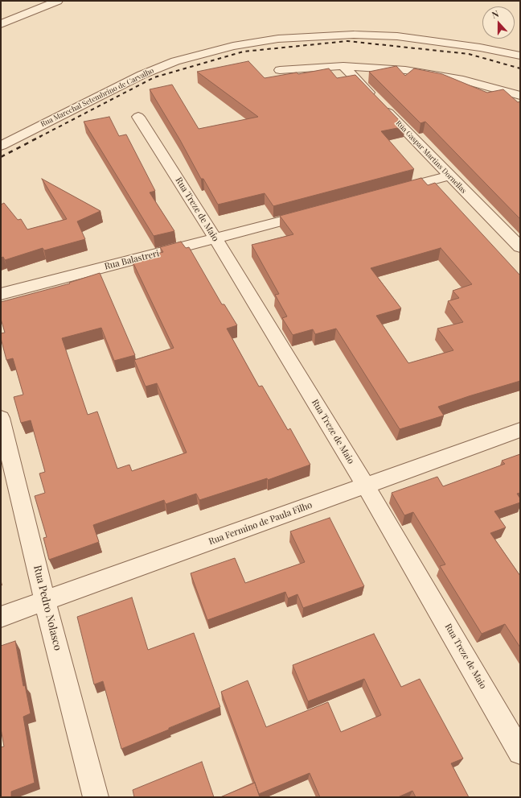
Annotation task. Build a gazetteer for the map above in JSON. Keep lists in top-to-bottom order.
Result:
{
  "streets": {
    "street": [
      "Rua Marechal Setembrino de Carvalho",
      "Rua Gaspar Martins Dornellas",
      "Rua Treze de Maio",
      "Rua Balastreri",
      "Rua Fermino de Paula Filho",
      "Rua Pedro Nolasco"
    ]
  },
  "crossings": [
    ["Rua Treze de Maio", "Rua Balastreri"],
    ["Rua Treze de Maio", "Rua Fermino de Paula Filho"],
    ["Rua Fermino de Paula Filho", "Rua Pedro Nolasco"]
  ],
  "north": "top"
}
